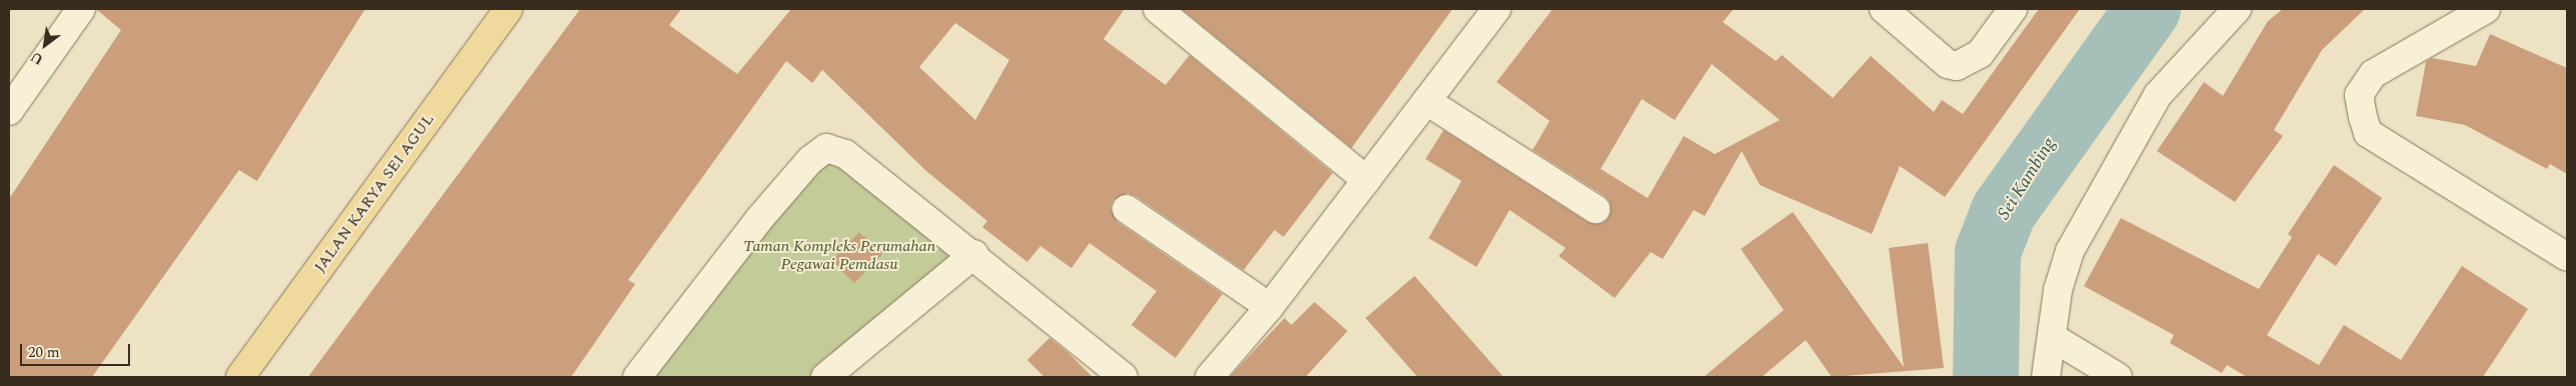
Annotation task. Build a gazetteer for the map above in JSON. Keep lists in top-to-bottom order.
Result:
{
  "streets": {
    "main road": ["JALAN KARYA SEI AGUL"]
  },
  "water": ["Sei Kambing"],
  "parks": ["Taman Kompleks Perumahan Pegawai Pemdasu"],
  "scale_bar": "20 m",
  "north": "bottom left"
}
